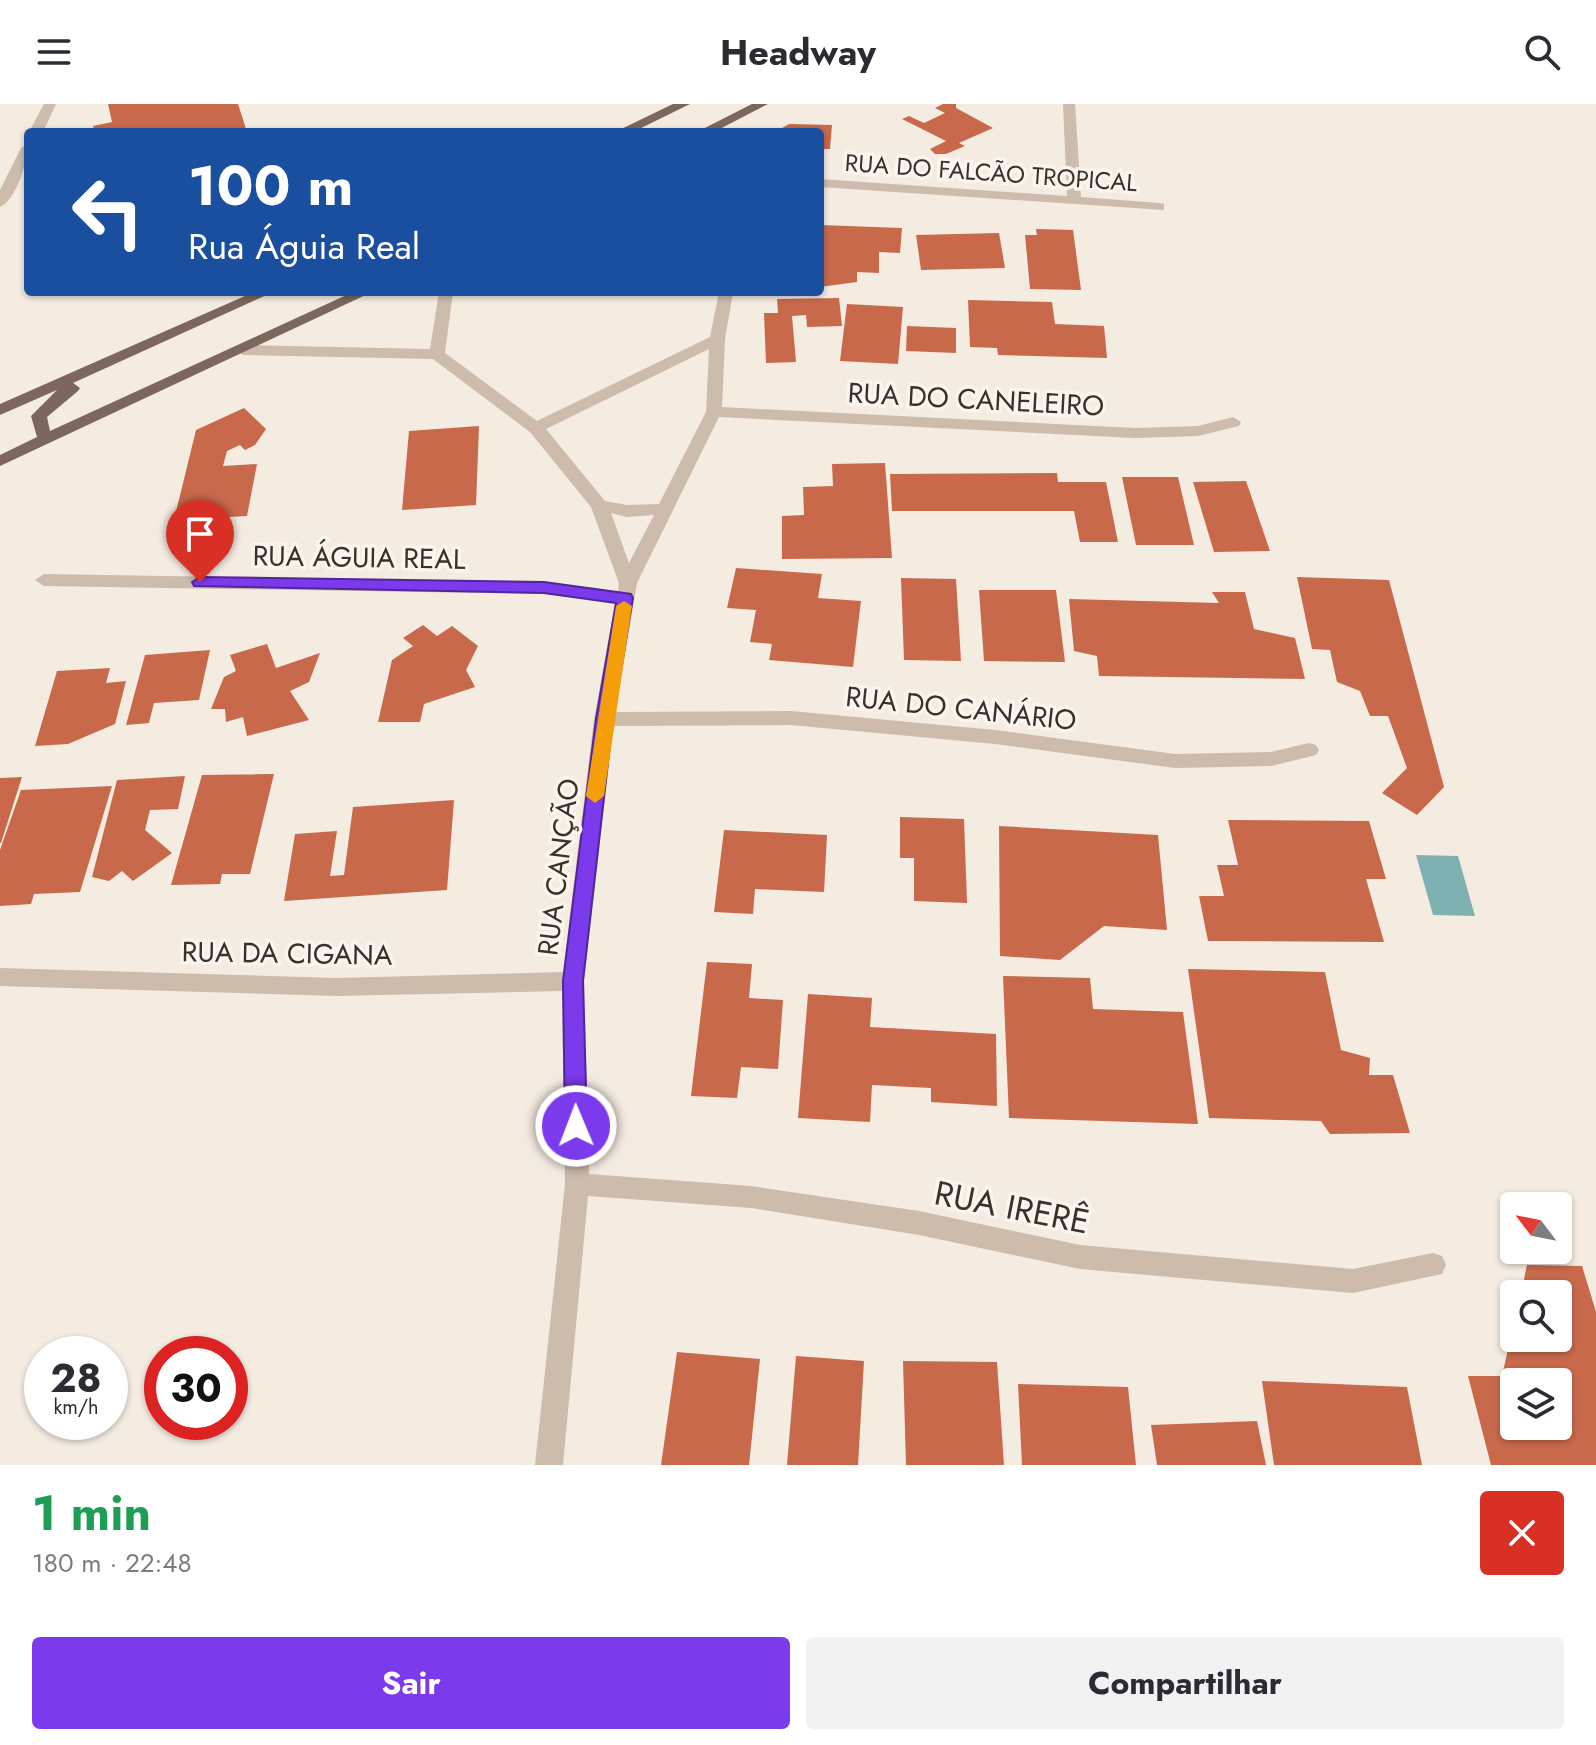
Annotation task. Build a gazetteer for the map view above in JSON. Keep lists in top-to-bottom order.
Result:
{
  "streets": {
    "street": [
      "RUA DO FALCÃO TROPICAL",
      "RUA DO CANELEIRO",
      "RUA ÁGUIA REAL",
      "RUA DO CANÁRIO",
      "RUA CANÇÃO",
      "RUA DA CIGANA",
      "RUA IRERÊ"
    ]
  },
  "crossings": [
    ["RUA ÁGUIA REAL", "RUA CANÇÃO"],
    ["RUA DO CANÁRIO", "RUA CANÇÃO"],
    ["RUA CANÇÃO", "RUA DA CIGANA"],
    ["RUA CANÇÃO", "RUA IRERÊ"]
  ],
  "north": "top left",
  "page": {
    "header": "Headway",
    "turn": ["100 m", "Rua Águia Real"],
    "speed": "28 km/h",
    "limit": "30",
    "heading": ["1 min", "180 m · 22:48"],
    "buttons": ["Sair", "Compartilhar"]
  }
}
